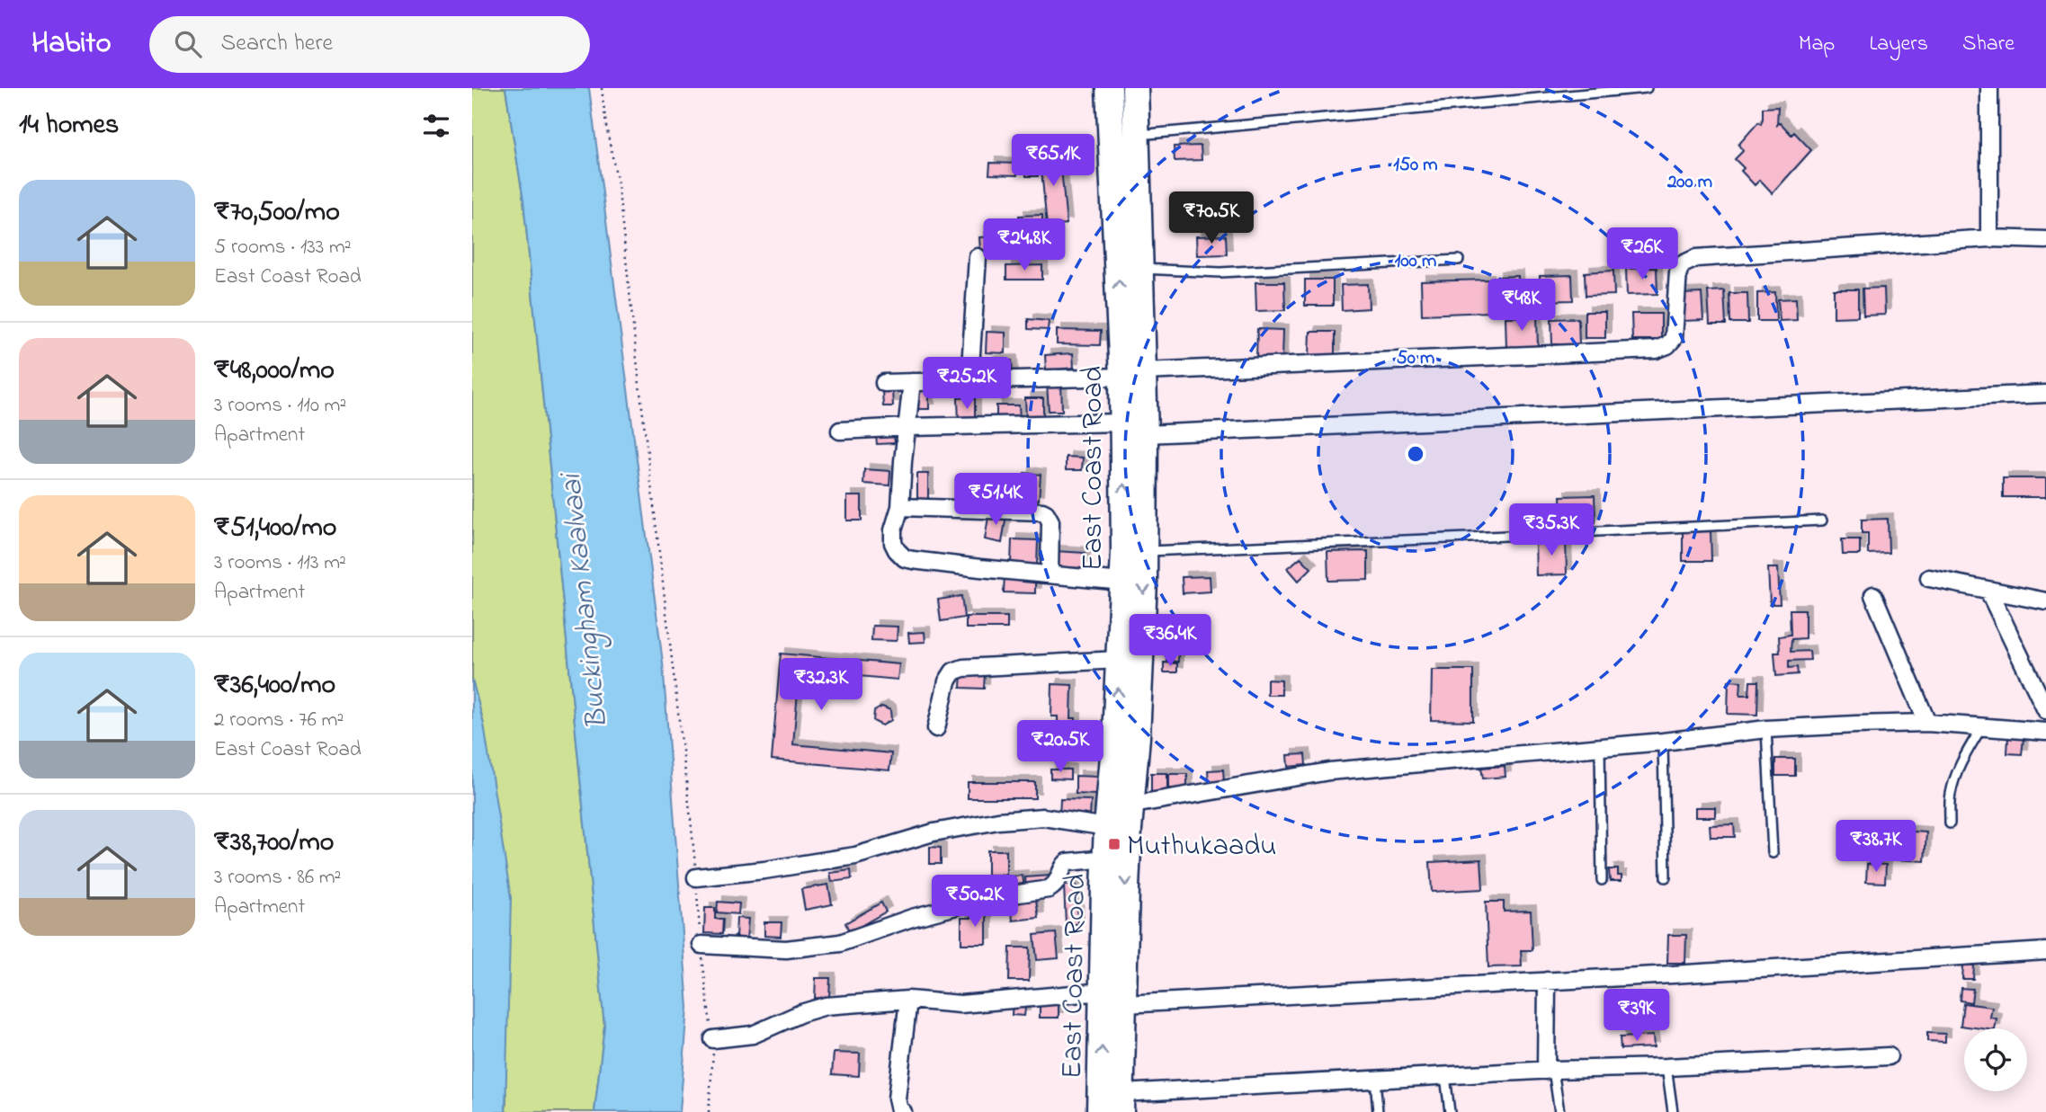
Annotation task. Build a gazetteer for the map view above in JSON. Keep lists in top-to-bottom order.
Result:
{
  "streets": {
    "main road": ["East Coast Road"]
  },
  "water": ["Buckingham Kaalvaai"],
  "places": {
    "transit": ["Muthukaadu"]
  },
  "page": {
    "header": "Habito",
    "search": "Search here",
    "nav": ["Map", "Layers", "Share"],
    "heading": "14 homes",
    "price": [
      "₹65.1K",
      "₹70.5K",
      "₹24.8K",
      "₹26K",
      "₹48K",
      "₹25.2K",
      "₹51.4K",
      "₹35.3K",
      "₹36.4K",
      "₹32.3K",
      "₹20.5K",
      "₹38.7K",
      "₹50.2K",
      "₹39K"
    ],
    "list": [
      {
        "name": "₹70,500/mo",
        "note": "5 rooms · 133 m² · East Coast Road"
      },
      {
        "name": "₹48,000/mo",
        "note": "3 rooms · 110 m² · Apartment"
      },
      {
        "name": "₹51,400/mo",
        "note": "3 rooms · 113 m² · Apartment"
      },
      {
        "name": "₹36,400/mo",
        "note": "2 rooms · 76 m² · East Coast Road"
      },
      {
        "name": "₹38,700/mo",
        "note": "3 rooms · 86 m² · Apartment"
      }
    ]
  },
  "rings": [
    "150 m",
    "200 m",
    "100 m",
    "50 m"
  ]
}
